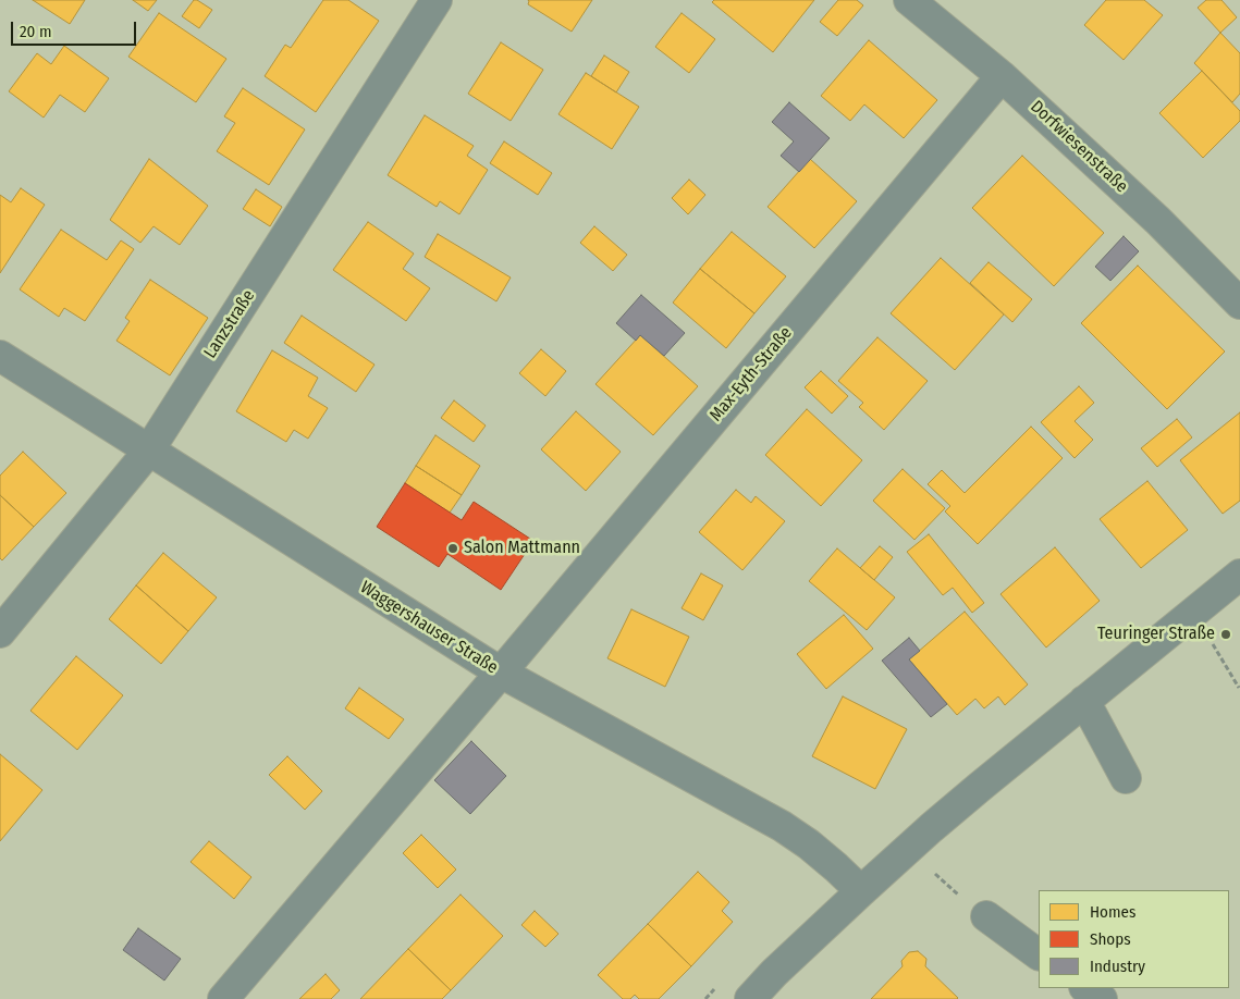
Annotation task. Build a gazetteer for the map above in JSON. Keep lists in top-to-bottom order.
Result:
{
  "streets": {
    "street": [
      "Dorfwiesenstraße",
      "Lanzstraße",
      "Max-Eyth-Straße",
      "Waggershauser Straße"
    ]
  },
  "crossings": [
    ["Dorfwiesenstraße", "Max-Eyth-Straße"],
    ["Lanzstraße", "Waggershauser Straße"],
    ["Max-Eyth-Straße", "Waggershauser Straße"]
  ],
  "places": ["Salon Mattmann", "Teuringer Straße"],
  "legend": ["Homes", "Shops", "Industry"],
  "scale_bar": "20 m"
}
